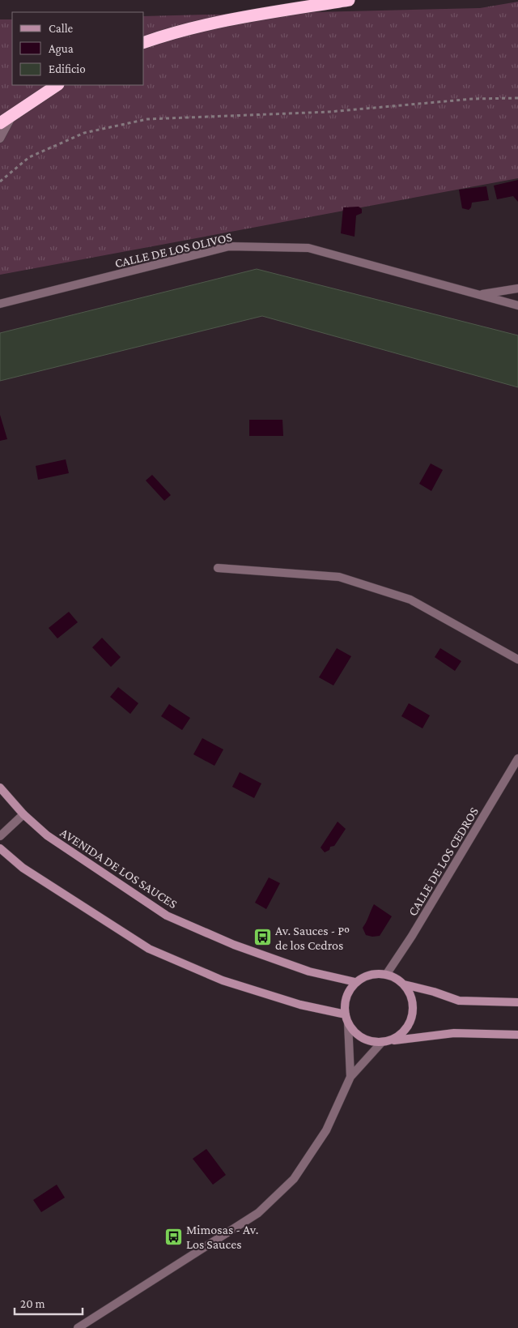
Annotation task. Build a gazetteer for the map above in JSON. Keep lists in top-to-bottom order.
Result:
{
  "streets": {
    "street": ["CALLE DE LOS OLIVOS", "CALLE DE LOS CEDROS", "AVENIDA DE LOS SAUCES"]
  },
  "crossings": [
    ["CALLE DE LOS CEDROS", "AVENIDA DE LOS SAUCES"]
  ],
  "places": {
    "bus stop": ["Av. Sauces - Pº de los Cedros", "Mimosas - Av. Los Sauces"]
  },
  "legend": ["Calle", "Agua", "Edificio"],
  "scale_bar": "20 m"
}
